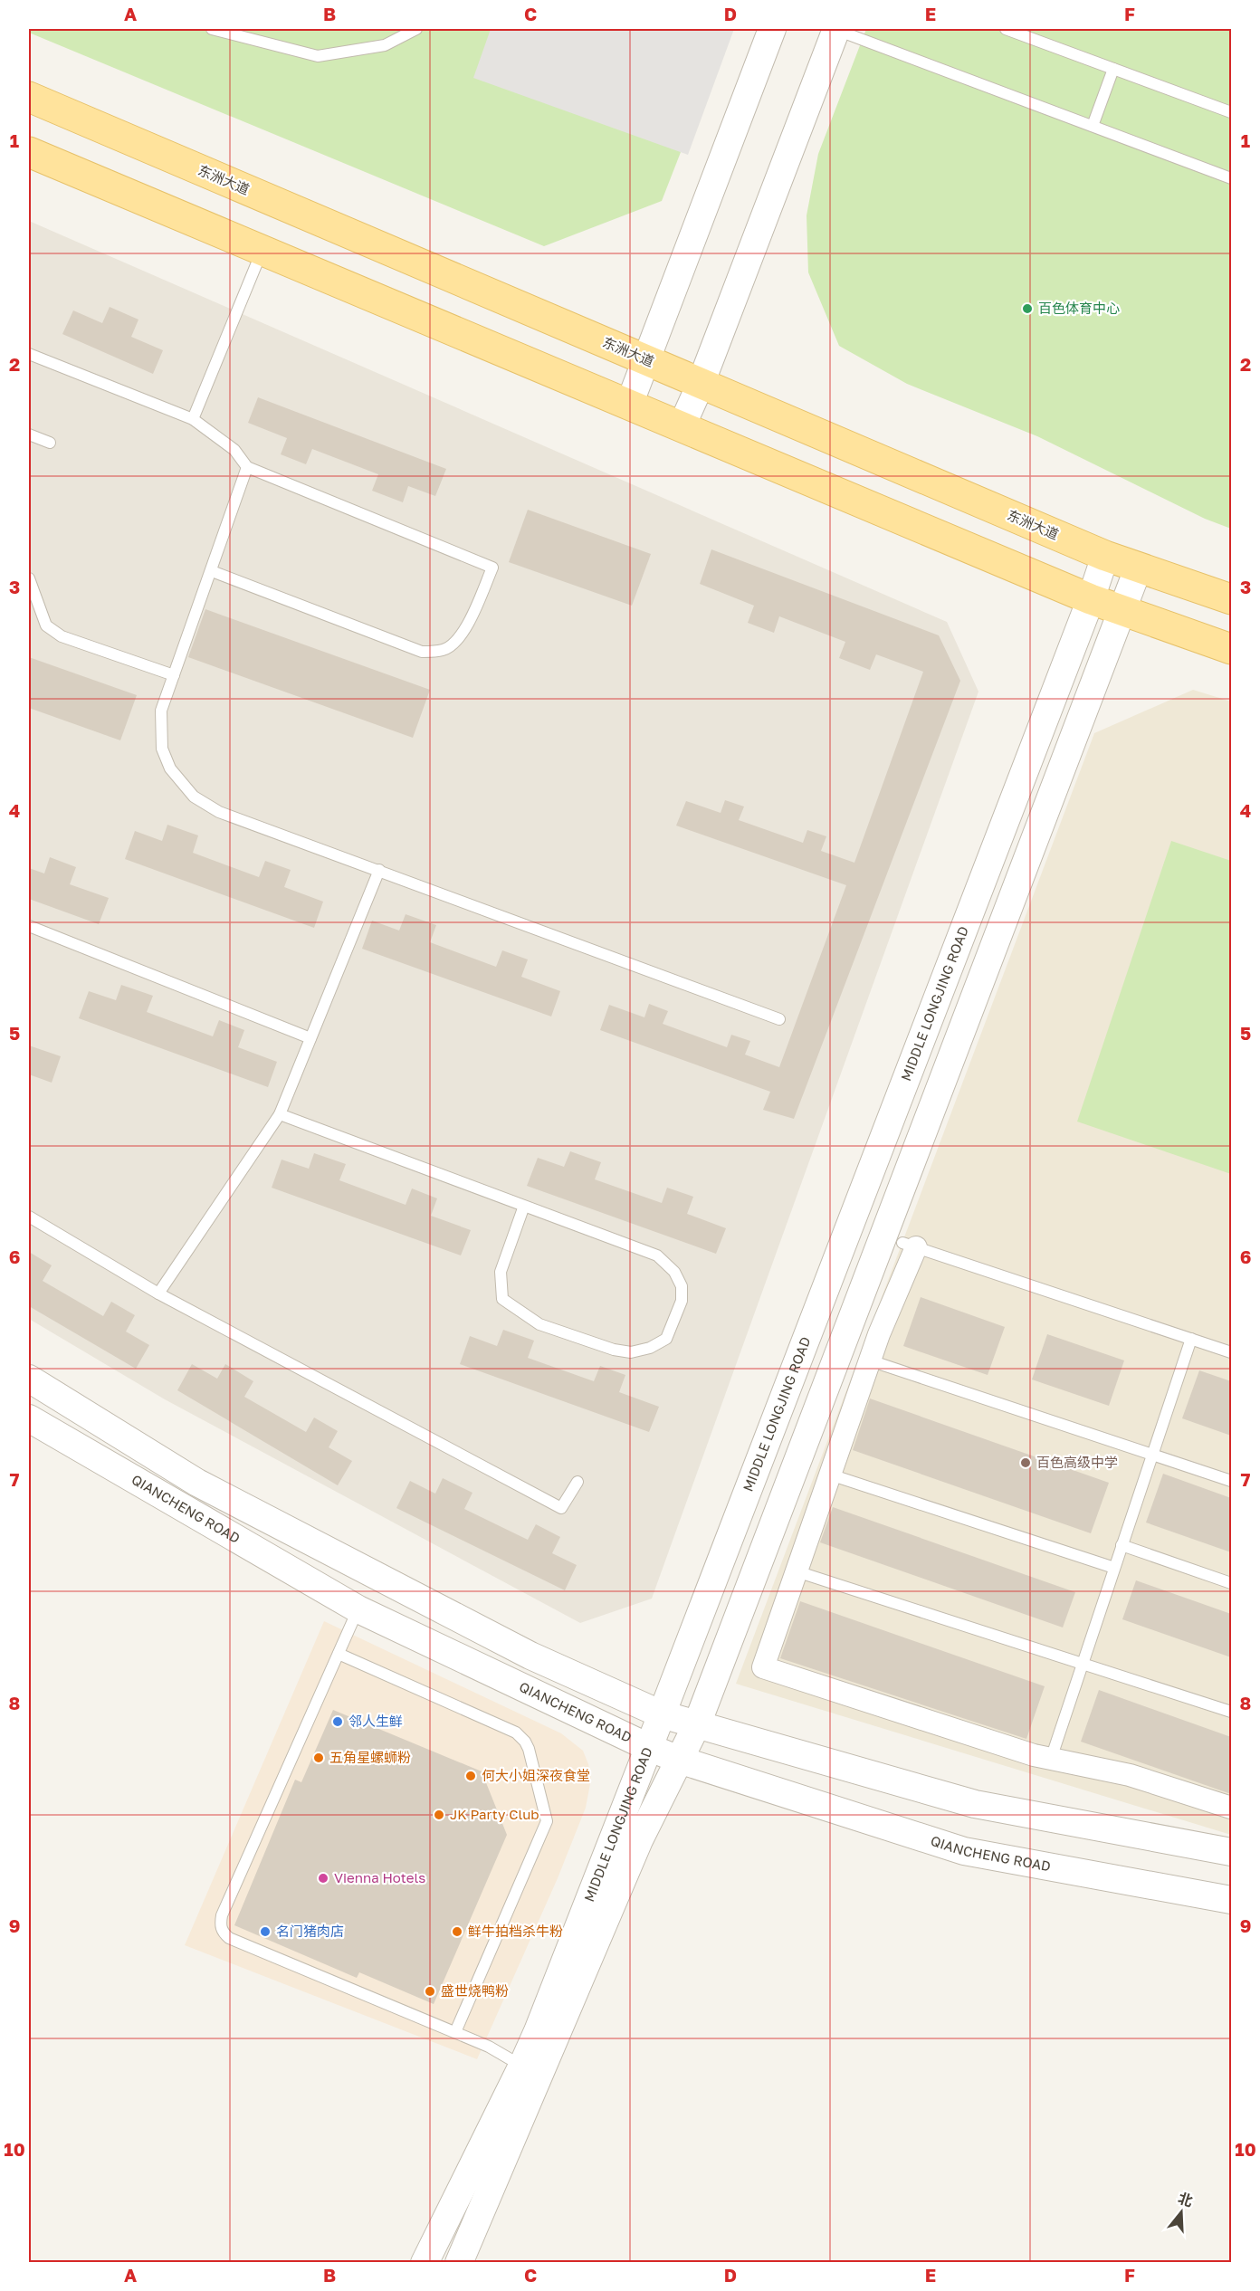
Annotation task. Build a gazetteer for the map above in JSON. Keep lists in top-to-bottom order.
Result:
{
  "streets": {
    "main road": ["东洲大道"],
    "street": ["MIDDLE LONGJING ROAD", "QIANCHENG ROAD"]
  },
  "crossings": [
    ["东洲大道", "MIDDLE LONGJING ROAD"],
    ["MIDDLE LONGJING ROAD", "QIANCHENG ROAD"]
  ],
  "places": [
    "百色体育中心",
    "百色高级中学",
    "邻人生鲜",
    "五角星螺蛳粉",
    "何大小姐深夜食堂",
    "JK Party Club",
    "Vienna Hotels",
    "名门猪肉店",
    "鲜牛拍档杀牛粉",
    "盛世烧鸭粉"
  ],
  "north": "top",
  "grid": {
    "columns": [
      "A",
      "B",
      "C",
      "D",
      "E",
      "F"
    ],
    "rows": [
      "1",
      "2",
      "3",
      "4",
      "5",
      "6",
      "7",
      "8",
      "9",
      "10"
    ]
  }
}
